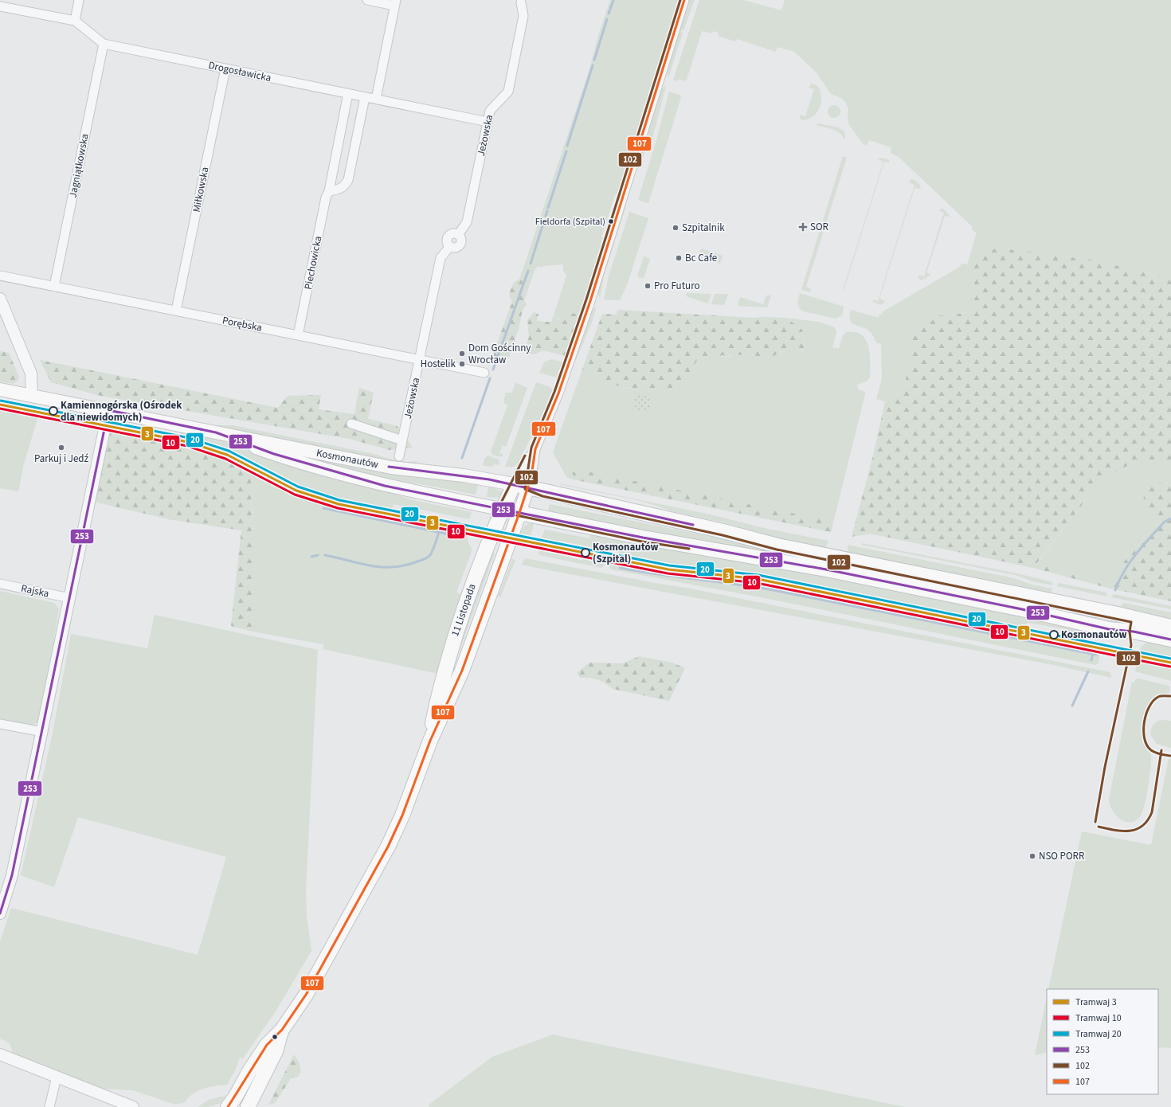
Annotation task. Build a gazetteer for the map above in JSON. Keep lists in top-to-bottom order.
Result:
{
  "streets": {
    "main road": ["Kosmonautów", "11 Listopada"],
    "street": [
      "Drogosławicka",
      "Jeżowska",
      "Jagniątkowska",
      "Miłkowska",
      "Piechowicka",
      "Porębska",
      "Rajska"
    ]
  },
  "crossings": [
    ["Drogosławicka", "Jeżowska"],
    ["Drogosławicka", "Jagniątkowska"],
    ["Drogosławicka", "Miłkowska"],
    ["Drogosławicka", "Piechowicka"],
    ["Jeżowska", "Porębska"],
    ["Jagniątkowska", "Porębska"],
    ["Miłkowska", "Porębska"],
    ["Piechowicka", "Porębska"],
    ["Kosmonautów", "11 Listopada"]
  ],
  "places": {
    "other": [
      "Fieldorfa (Szpital)",
      "Szpitalnik",
      "Bc Cafe",
      "Pro Futuro",
      "Dom Gościnny Wrocław",
      "Hostelik",
      "Kamiennogórska (Ośrodek dla niewidomych)",
      "Parkuj i Jedź",
      "Kosmonautów (Szpital)",
      "Kosmonautów",
      "NSO PORR"
    ],
    "health": ["SOR"]
  },
  "lines": [
    "transit line 102",
    "transit line 107",
    "tram line 20",
    "tram line 3",
    "tram line 10",
    "transit line 253"
  ],
  "legend": [
    "Tramwaj 3",
    "Tramwaj 10",
    "Tramwaj 20",
    "253",
    "102",
    "107"
  ]
}
